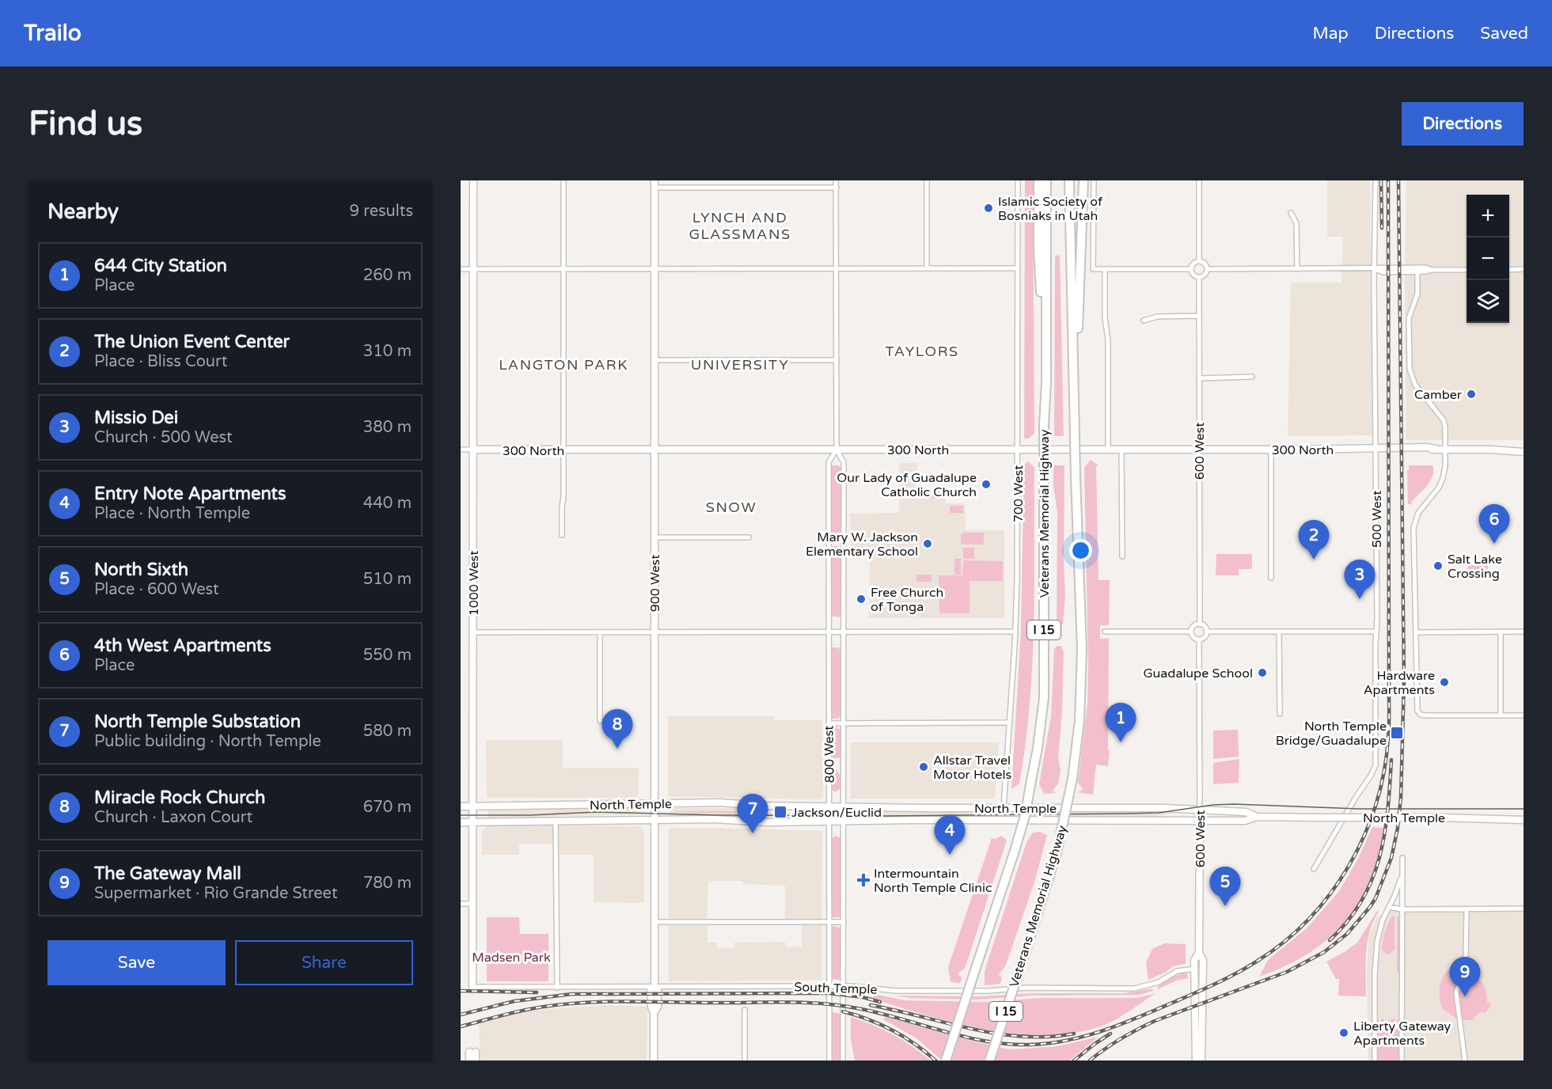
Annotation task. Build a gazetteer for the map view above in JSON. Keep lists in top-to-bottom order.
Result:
{
  "streets": {
    "highway": ["Veterans Memorial Highway", "I 15"],
    "main road": [
      "300 North",
      "600 West",
      "1000 West",
      "900 West",
      "North Temple"
    ],
    "street": [
      "700 West",
      "500 West",
      "800 West",
      "South Temple"
    ]
  },
  "crossings": [
    ["300 North", "600 West"],
    ["300 North", "700 West"],
    ["300 North", "500 West"],
    ["300 North", "1000 West"],
    ["300 North", "900 West"],
    ["300 North", "800 West"],
    ["600 West", "North Temple"],
    ["600 West", "South Temple"],
    ["700 West", "North Temple"],
    ["1000 West", "North Temple"],
    ["1000 West", "South Temple"],
    ["900 West", "North Temple"],
    ["900 West", "South Temple"],
    ["800 West", "North Temple"],
    ["800 West", "South Temple"]
  ],
  "districts": [
    "LYNCH AND GLASSMANS",
    "TAYLORS",
    "LANGTON PARK",
    "UNIVERSITY",
    "SNOW"
  ],
  "parks": ["Madsen Park"],
  "places": {
    "other": [
      "Islamic Society of Bosniaks in Utah",
      "Camber",
      "Our Lady of Guadalupe Catholic Church",
      "Mary W. Jackson Elementary School",
      "Salt Lake Crossing",
      "Free Church of Tonga",
      "Guadalupe School",
      "Hardware Apartments",
      "Allstar Travel Motor Hotels",
      "Liberty Gateway Apartments"
    ],
    "transit": ["North Temple Bridge/Guadalupe", "Jackson/Euclid"],
    "health": ["Intermountain North Temple Clinic"]
  },
  "page": {
    "header": "Trailo",
    "nav": ["Map", "Directions", "Saved"],
    "buttons": [
      "Directions",
      ["Save", "Share"]
    ],
    "title": "Find us",
    "heading": ["Nearby", "9 results"],
    "map_buttons": ["+", "−"],
    "list": [
      {
        "mark": "1",
        "name": "644 City Station",
        "note": "Place",
        "value": "260 m"
      },
      {
        "mark": "2",
        "name": "The Union Event Center",
        "note": "Place · Bliss Court",
        "value": "310 m"
      },
      {
        "mark": "3",
        "name": "Missio Dei",
        "note": "Church · 500 West",
        "value": "380 m"
      },
      {
        "mark": "4",
        "name": "Entry Note Apartments",
        "note": "Place · North Temple",
        "value": "440 m"
      },
      {
        "mark": "5",
        "name": "North Sixth",
        "note": "Place · 600 West",
        "value": "510 m"
      },
      {
        "mark": "6",
        "name": "4th West Apartments",
        "note": "Place",
        "value": "550 m"
      },
      {
        "mark": "7",
        "name": "North Temple Substation",
        "note": "Public building · North Temple",
        "value": "580 m"
      },
      {
        "mark": "8",
        "name": "Miracle Rock Church",
        "note": "Church · Laxon Court",
        "value": "670 m"
      },
      {
        "mark": "9",
        "name": "The Gateway Mall",
        "note": "Supermarket · Rio Grande Street",
        "value": "780 m"
      }
    ],
    "pins": [
      "6",
      "2",
      "3",
      "1",
      "8",
      "7",
      "4",
      "5",
      "9"
    ]
  }
}
